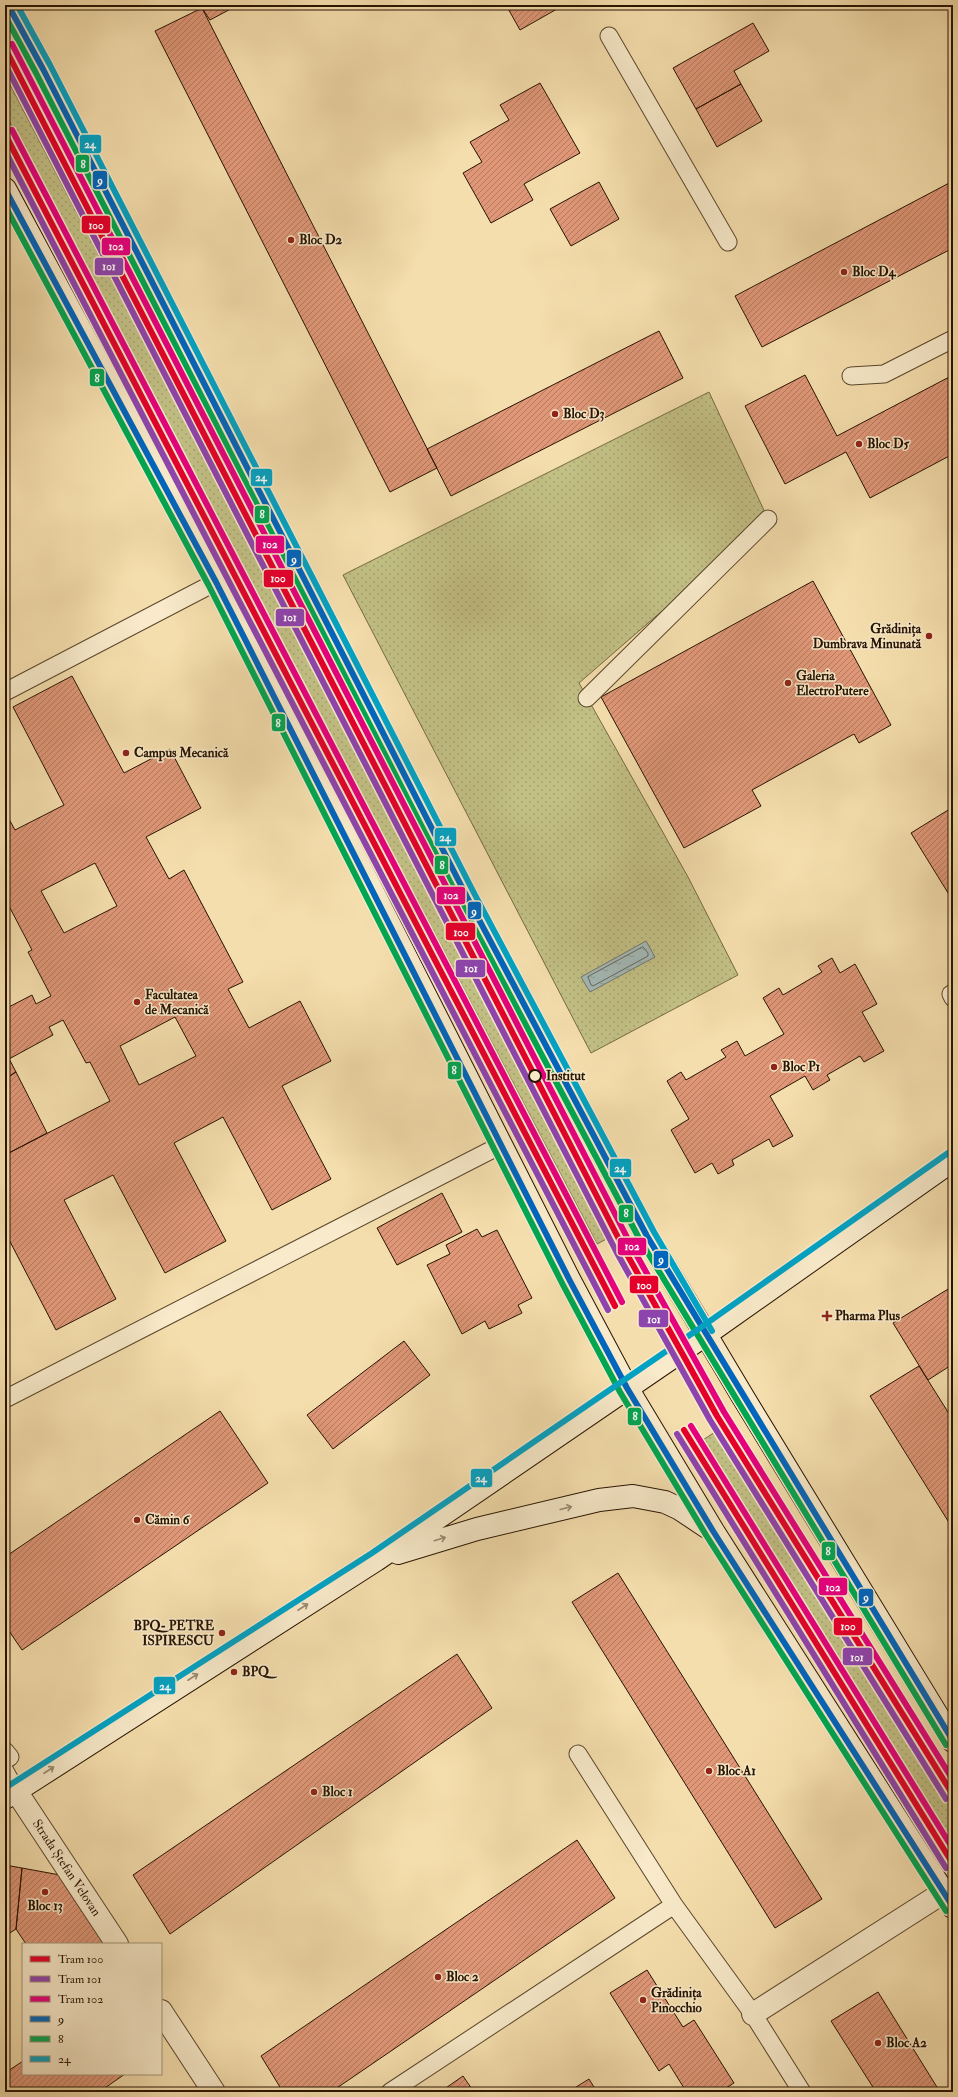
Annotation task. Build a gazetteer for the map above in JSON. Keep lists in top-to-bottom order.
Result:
{
  "streets": {
    "main road": ["Strada Ștefan Velovan"]
  },
  "places": {
    "other": [
      "Bloc D2",
      "Bloc D4",
      "Bloc D3",
      "Bloc D5",
      "Grădinița Dumbrava Minunată",
      "Galeria ElectroPutere",
      "Campus Mecanică",
      "Facultatea de Mecanică",
      "Bloc P1",
      "Institut",
      "Cămin 6",
      "BPQ- PETRE ISPIRESCU",
      "BPQ",
      "Bloc A1",
      "Bloc 1",
      "Bloc 13",
      "Bloc 2",
      "Grădinița Pinocchio",
      "Bloc A2"
    ],
    "health": ["Pharma Plus"]
  },
  "lines": [
    "transit line 9",
    "transit line 24",
    "transit line 8",
    "tram line 102",
    "tram line 100",
    "tram line 101"
  ],
  "legend": [
    "Tram 100",
    "Tram 101",
    "Tram 102",
    "9",
    "8",
    "24"
  ]
}
